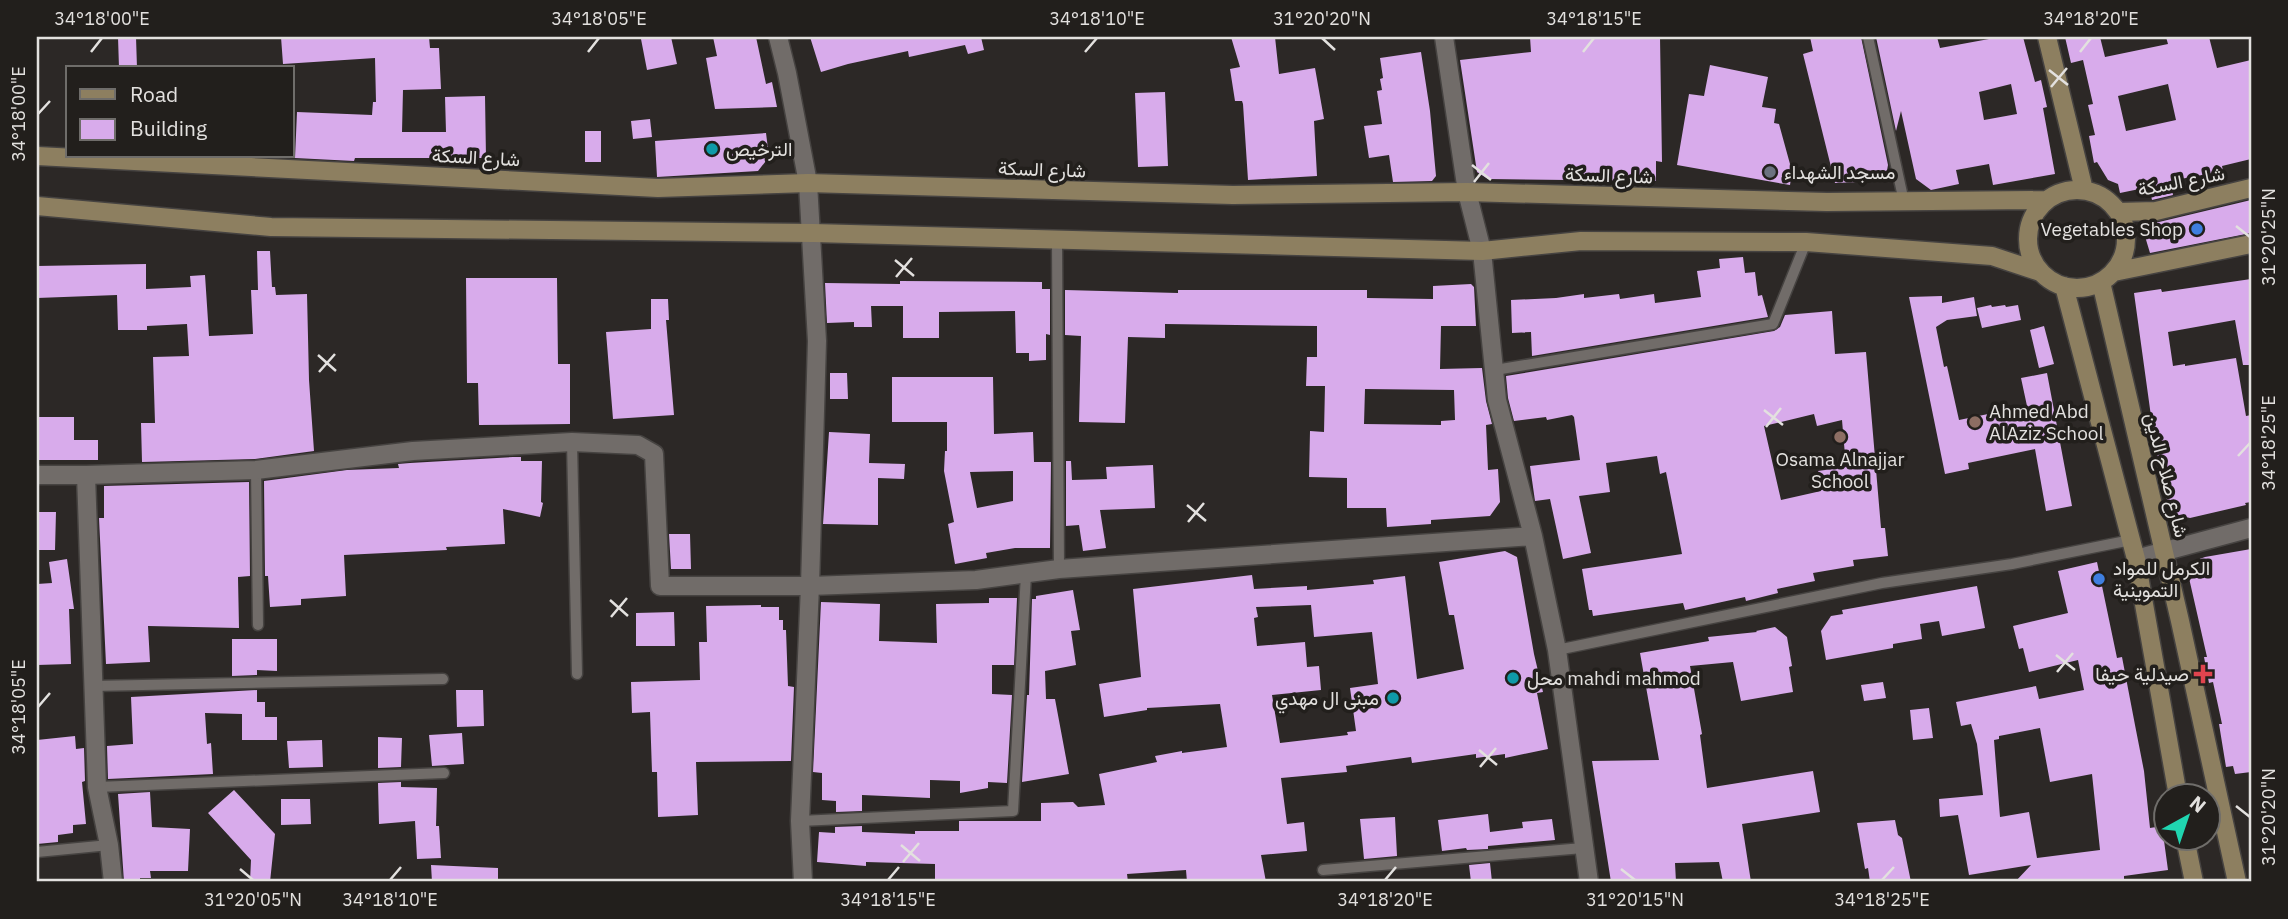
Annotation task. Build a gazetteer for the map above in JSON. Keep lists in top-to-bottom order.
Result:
{
  "streets": {
    "main road": ["شارع السكة", "شارع صلاح الدين"]
  },
  "crossings": [
    ["شارع السكة", "شارع صلاح الدين"]
  ],
  "places": {
    "other": [
      "الترخيص",
      "مسجد الشهداء",
      "Vegetables Shop",
      "Ahmed Abd AlAziz School",
      "Osama Alnajjar School",
      "الكرمل للمواد التموينية",
      "محل mahdi mahmod",
      "مبنى ال مهدي"
    ],
    "health": ["صيدلية حيفا"]
  },
  "legend": ["Road", "Building"],
  "north": "top right",
  "coordinates": [
    "34°18'00\"E",
    "34°18'05\"E",
    "34°18'10\"E",
    "31°20'20\"N",
    "34°18'15\"E",
    "34°18'20\"E",
    "31°20'25\"N",
    "34°18'25\"E",
    "31°20'05\"N",
    "31°20'15\"N"
  ]
}
